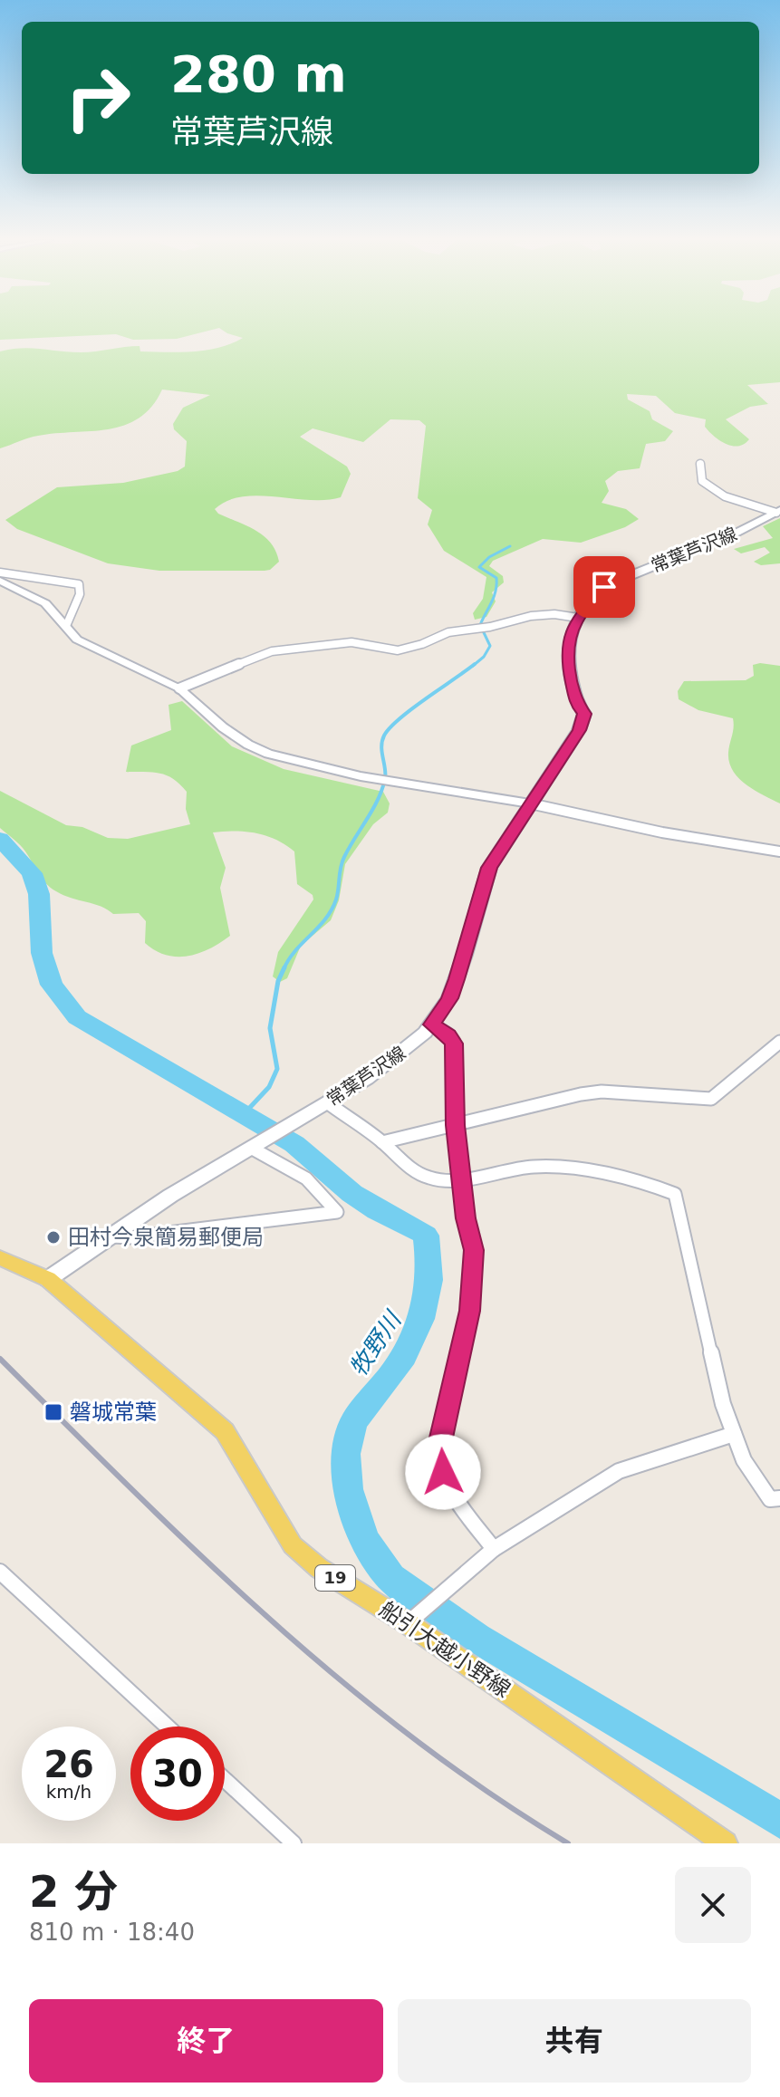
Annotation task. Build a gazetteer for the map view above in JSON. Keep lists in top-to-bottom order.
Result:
{
  "streets": {
    "main road": ["常葉芦沢線", "19", "船引大越小野線"]
  },
  "crossings": [
    ["常葉芦沢線", "船引大越小野線"]
  ],
  "water": ["牧野川"],
  "places": {
    "other": ["田村今泉簡易郵便局"],
    "transit": ["磐城常葉"]
  },
  "page": {
    "turn": ["280 m", "常葉芦沢線"],
    "speed": "26 km/h",
    "limit": "30",
    "heading": ["2 分", "810 m · 18:40"],
    "buttons": ["終了", "共有"]
  }
}
